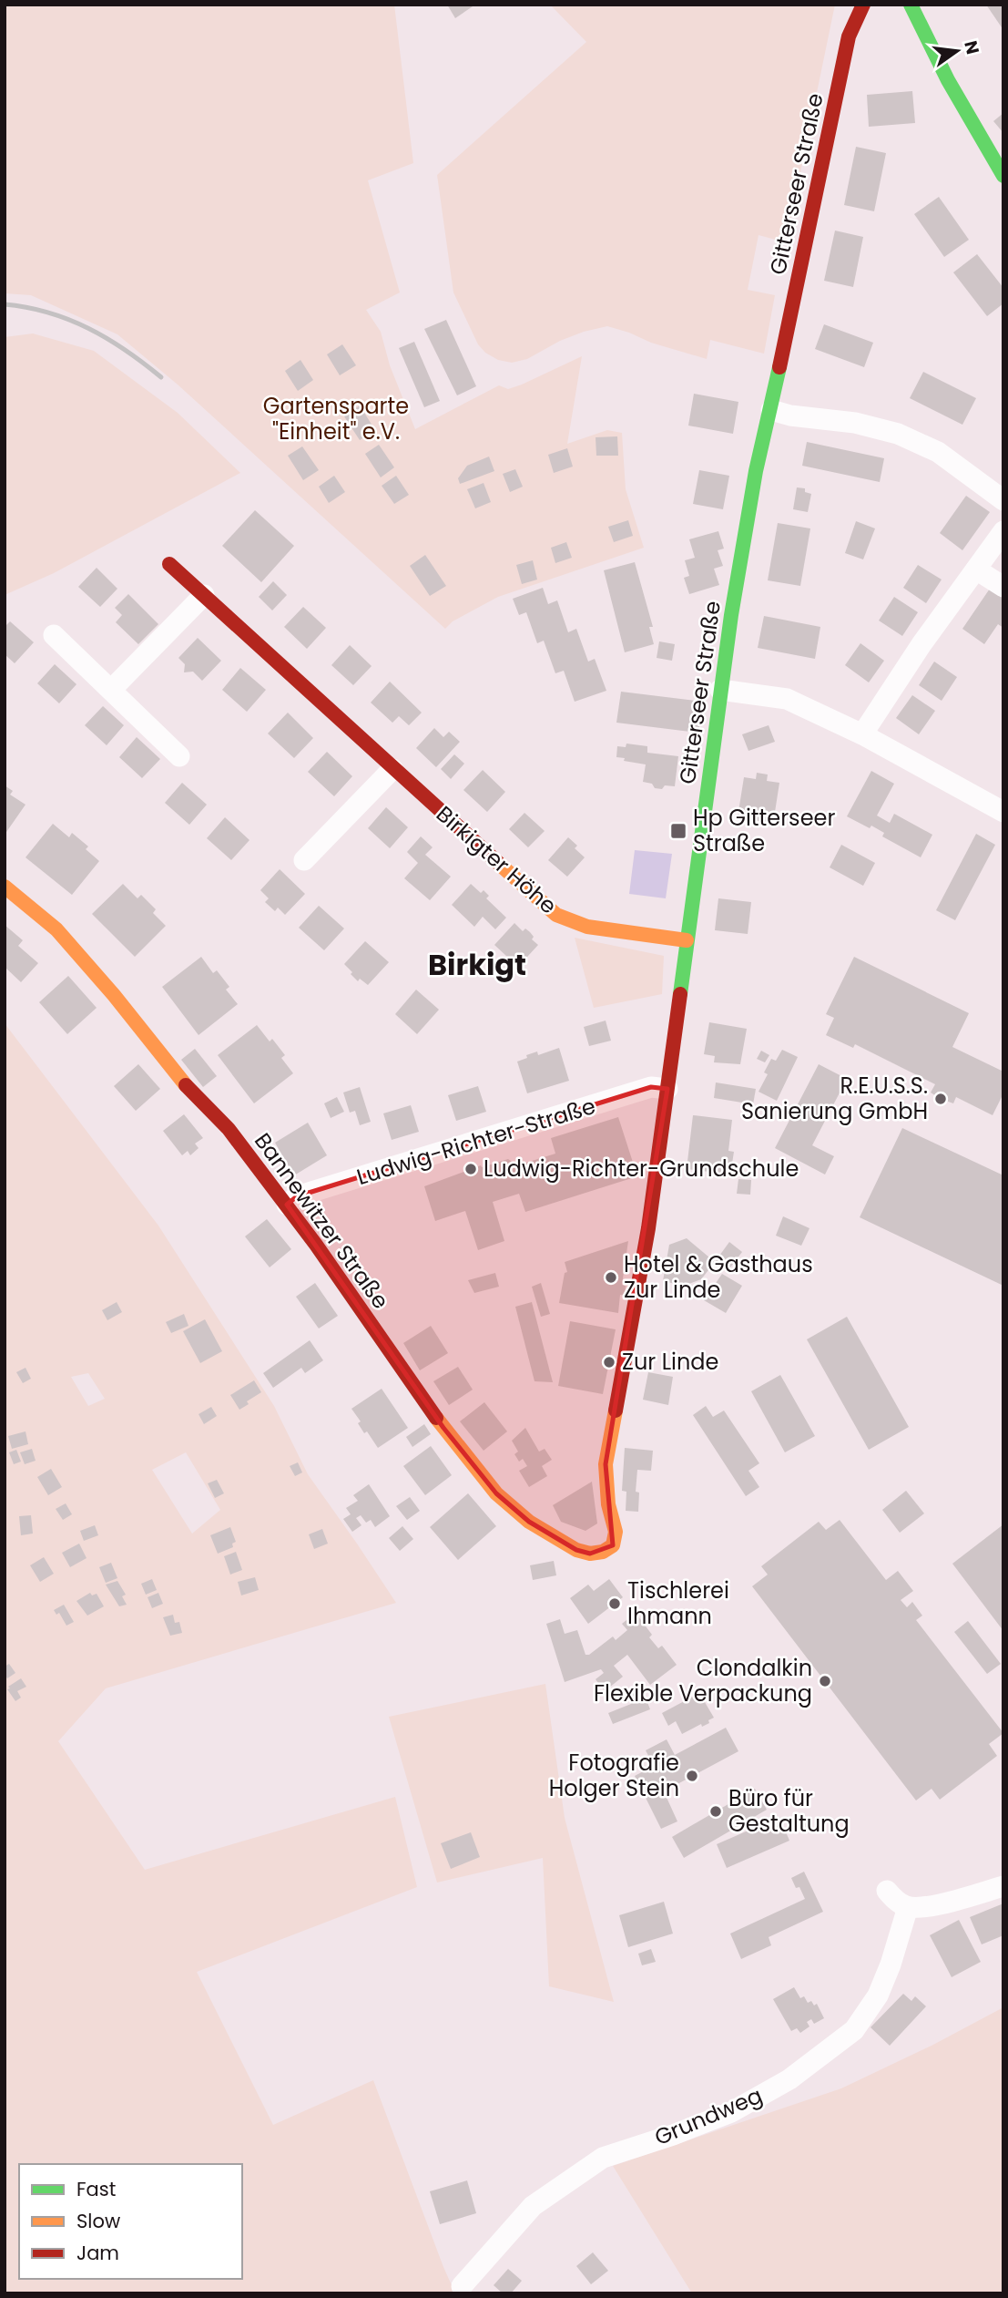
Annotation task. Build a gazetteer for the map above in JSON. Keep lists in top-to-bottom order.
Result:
{
  "streets": {
    "street": [
      "Gitterseer Straße",
      "Birkigter Höhe",
      "Ludwig-Richter-Straße",
      "Bannewitzer Straße",
      "Grundweg"
    ]
  },
  "crossings": [
    ["Gitterseer Straße", "Birkigter Höhe"],
    ["Gitterseer Straße", "Ludwig-Richter-Straße"],
    ["Gitterseer Straße", "Bannewitzer Straße"],
    ["Ludwig-Richter-Straße", "Bannewitzer Straße"]
  ],
  "districts": ["Birkigt"],
  "parks": ["Gartensparte \"Einheit\" e.V."],
  "places": {
    "transit": ["Hp Gitterseer Straße"],
    "other": [
      "R.E.U.S.S. Sanierung GmbH",
      "Ludwig-Richter-Grundschule",
      "Hotel & Gasthaus Zur Linde",
      "Zur Linde",
      "Tischlerei Ihmann",
      "Clondalkin Flexible Verpackung",
      "Fotografie Holger Stein",
      "Büro für Gestaltung"
    ]
  },
  "legend": ["Fast", "Slow", "Jam"],
  "north": "right"
}
